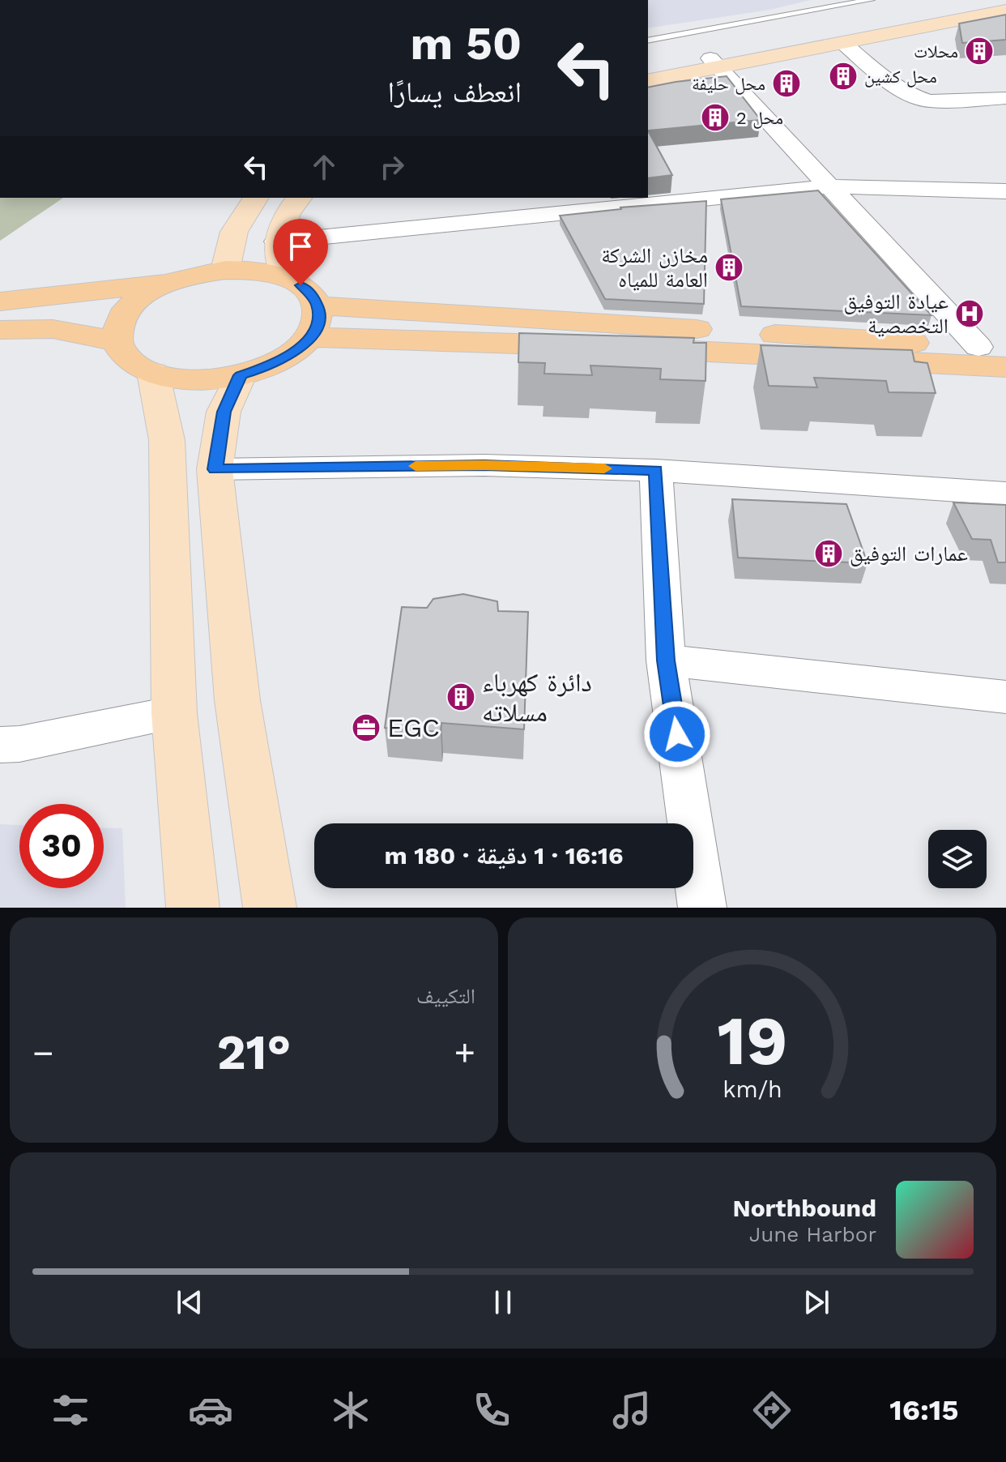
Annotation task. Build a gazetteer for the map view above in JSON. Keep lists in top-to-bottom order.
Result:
{
  "places": {
    "building": [
      "محلات",
      "محل كشين",
      "محل حليفة",
      "محل 2",
      "مخازن الشركة العامة للمياه",
      "عمارات التوفيق",
      "دائرة كهرباء مسلاته"
    ],
    "hospital": ["عيادة التوفيق التخصصية"],
    "office": ["EGC"]
  },
  "page": {
    "turn": ["50 m", "انعطف يسارًا"],
    "limit": "30",
    "trip": "16:16 · 1 دقيقة · 180 m",
    "tile": "التكييف",
    "heat": ["−", "21°", "+"],
    "song": ["Northbound", "June Harbor"],
    "tabs": "16:15",
    "gauge": ["19", "km/h"]
  }
}
